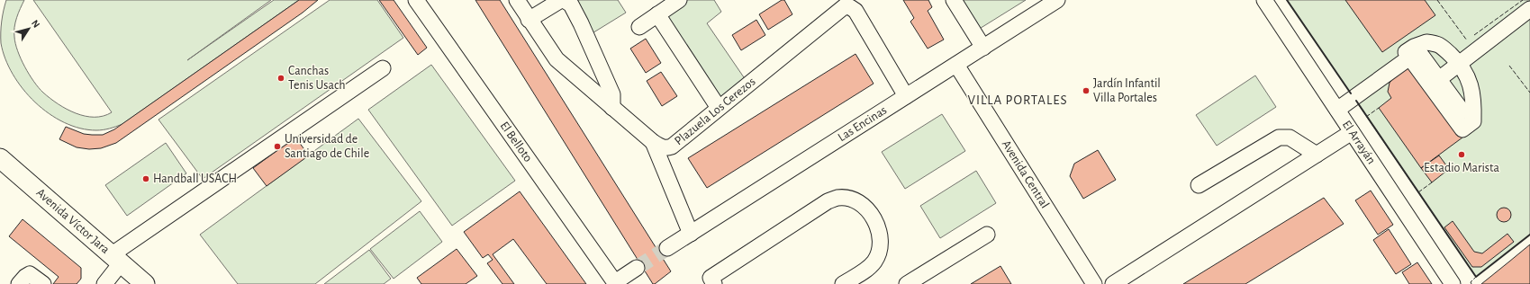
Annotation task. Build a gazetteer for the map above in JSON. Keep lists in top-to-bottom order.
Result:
{
  "streets": {
    "main road": ["Avenida Víctor Jara"],
    "street": [
      "Plazuela Los Cerezos",
      "Las Encinas",
      "El Belloto",
      "El Arrayán",
      "Avenida Central"
    ]
  },
  "crossings": [
    ["Plazuela Los Cerezos", "Las Encinas"],
    ["Las Encinas", "Avenida Central"]
  ],
  "districts": ["VILLA PORTALES"],
  "places": [
    "Canchas Tenis Usach",
    "Jardín Infantil Villa Portales",
    "Universidad de Santiago de Chile",
    "Estadio Marista",
    "Handball USACH"
  ],
  "north": "top right"
}
